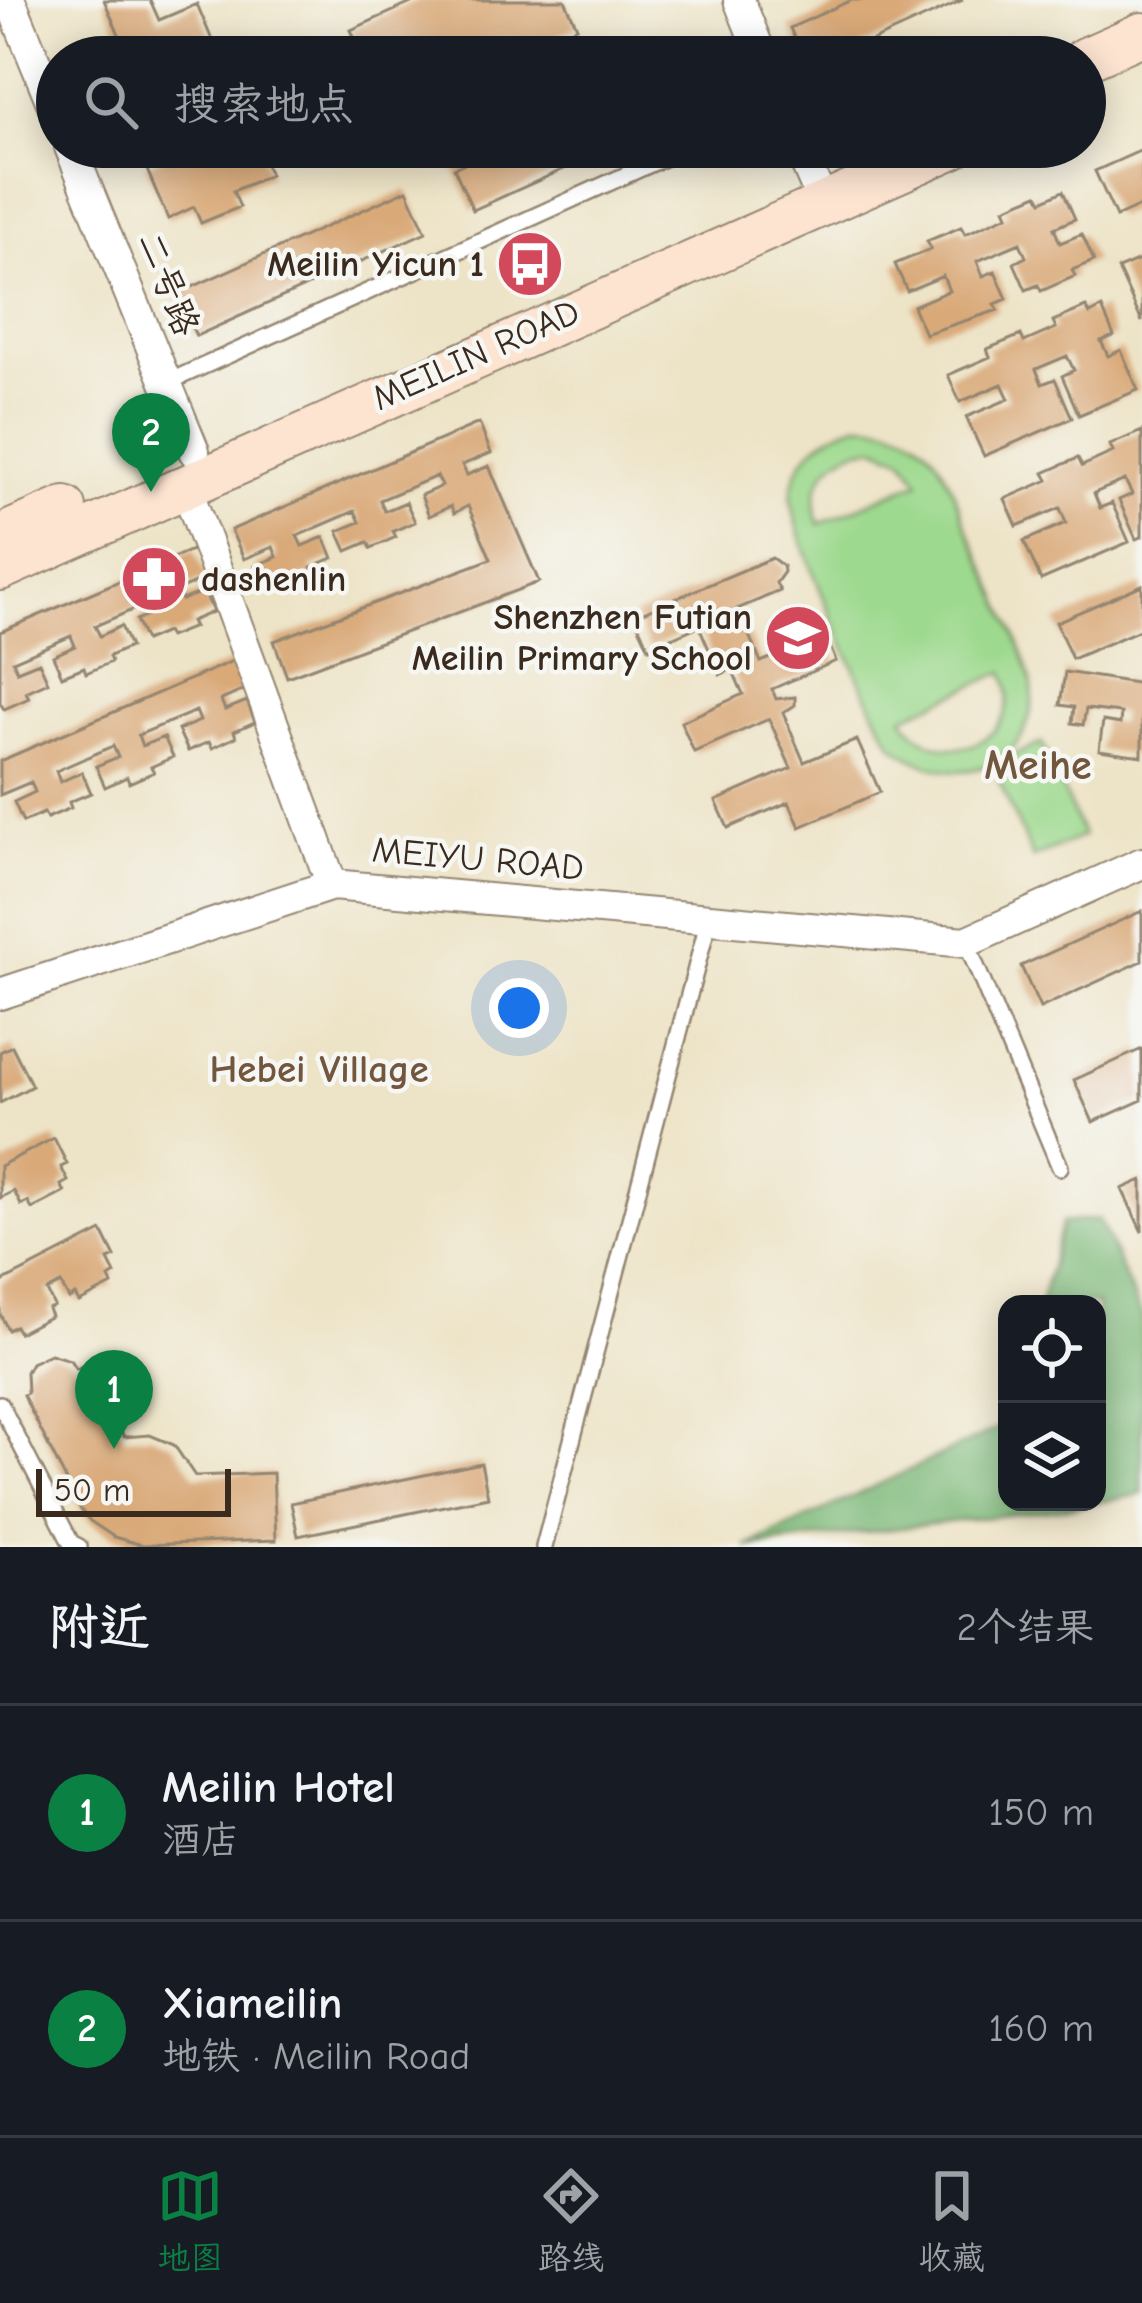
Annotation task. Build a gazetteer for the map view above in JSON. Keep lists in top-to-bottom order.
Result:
{
  "streets": {
    "main road": ["MEILIN ROAD"],
    "street": ["二号路", "MEIYU ROAD"]
  },
  "crossings": [
    ["二号路", "MEILIN ROAD"],
    ["二号路", "MEIYU ROAD"]
  ],
  "districts": ["Meihe", "Hebei Village"],
  "places": {
    "bus stop": ["Meilin Yicun 1"],
    "pharmacy": ["dashenlin"],
    "school or university": ["Shenzhen Futian Meilin Primary School"]
  },
  "scale_bar": "50 m",
  "page": {
    "search": "搜索地点",
    "pins": ["2", "1"],
    "scale": "50 m",
    "heading": ["附近", "2个结果"],
    "list": [
      {
        "mark": "1",
        "name": "Meilin Hotel",
        "note": "酒店",
        "value": "150 m"
      },
      {
        "mark": "2",
        "name": "Xiameilin",
        "note": "地铁 · Meilin Road",
        "value": "160 m"
      }
    ],
    "nav": ["地图", "路线", "收藏"]
  }
}
